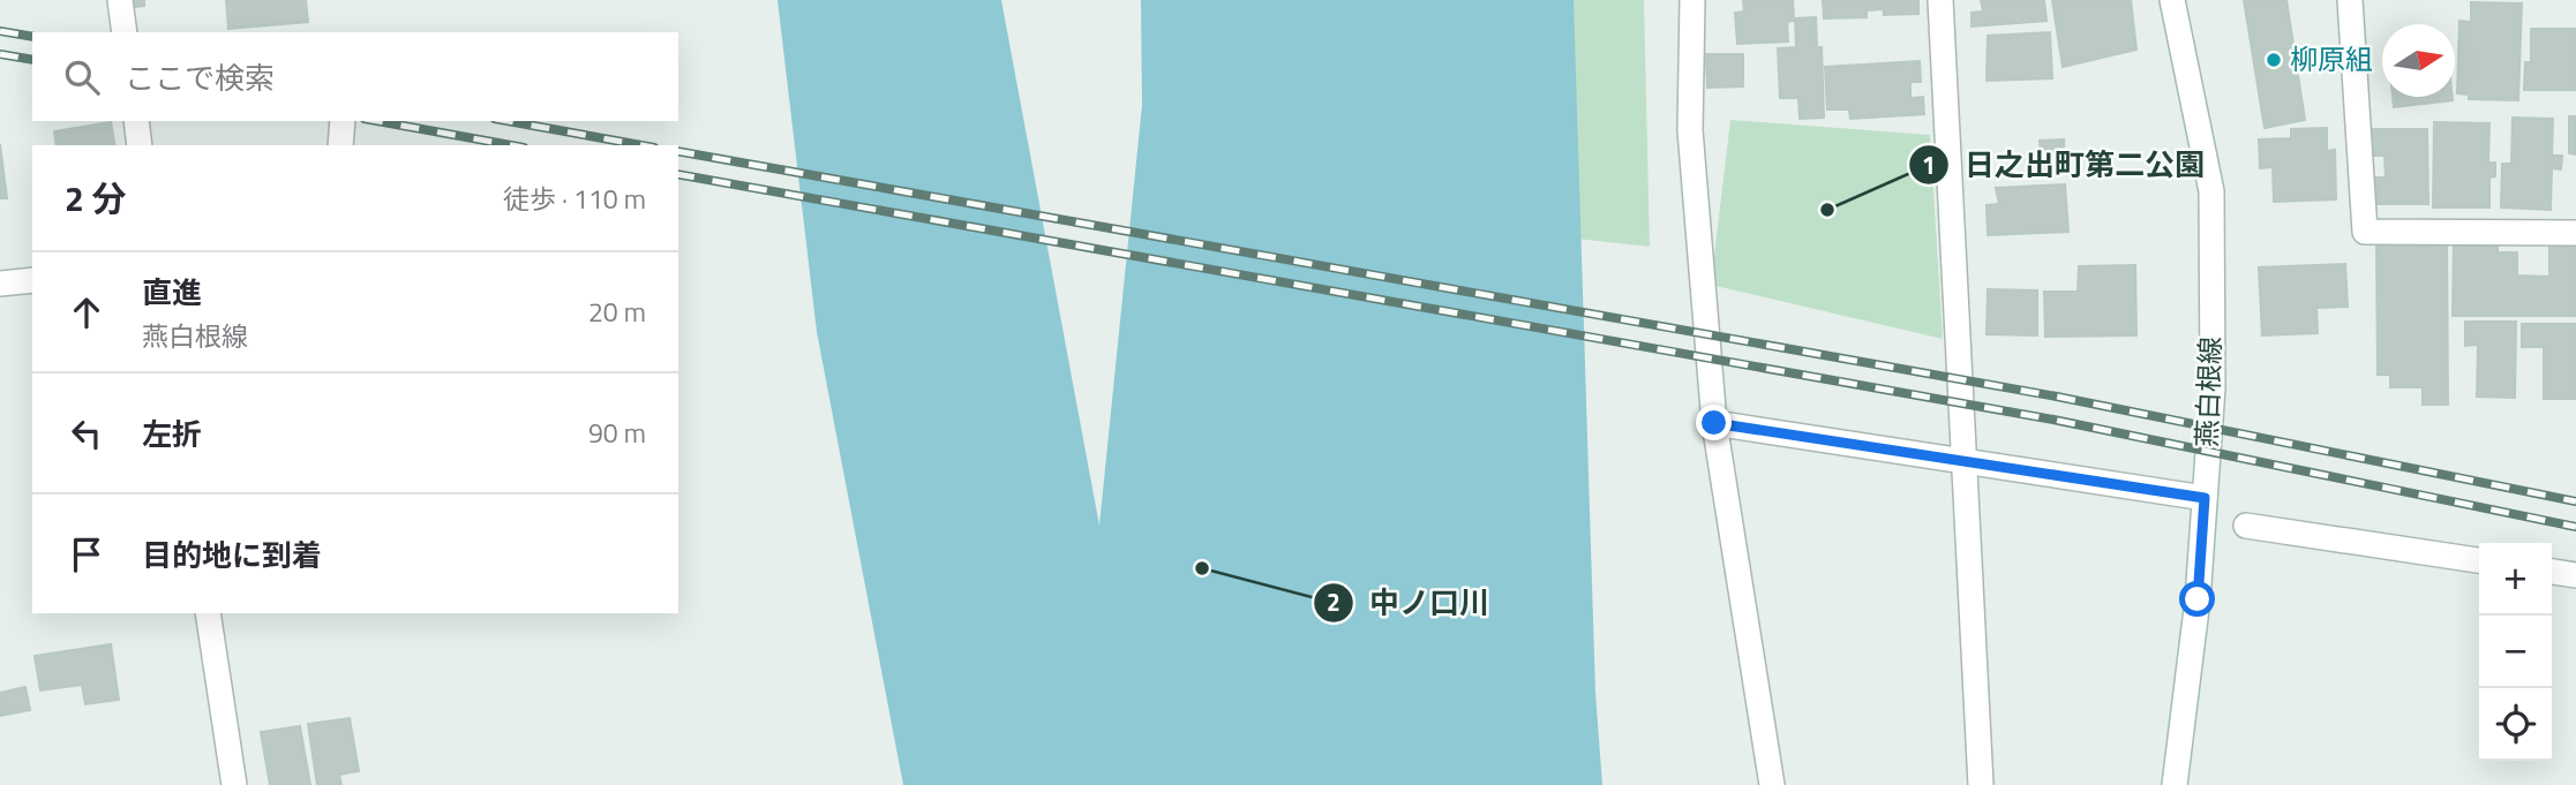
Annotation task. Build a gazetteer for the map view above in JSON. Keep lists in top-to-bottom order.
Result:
{
  "streets": {
    "street": ["燕白根線"]
  },
  "places": ["柳原組", "日之出町第二公園", "中ノ口川"],
  "north": "right",
  "page": {
    "search": "ここで検索",
    "heading": ["2 分", "徒歩 · 110 m"],
    "list": [
      ["直進", "燕白根線", "20 m"],
      ["左折", "90 m"],
      "目的地に到着"
    ],
    "map_buttons": ["+", "−"]
  }
}
